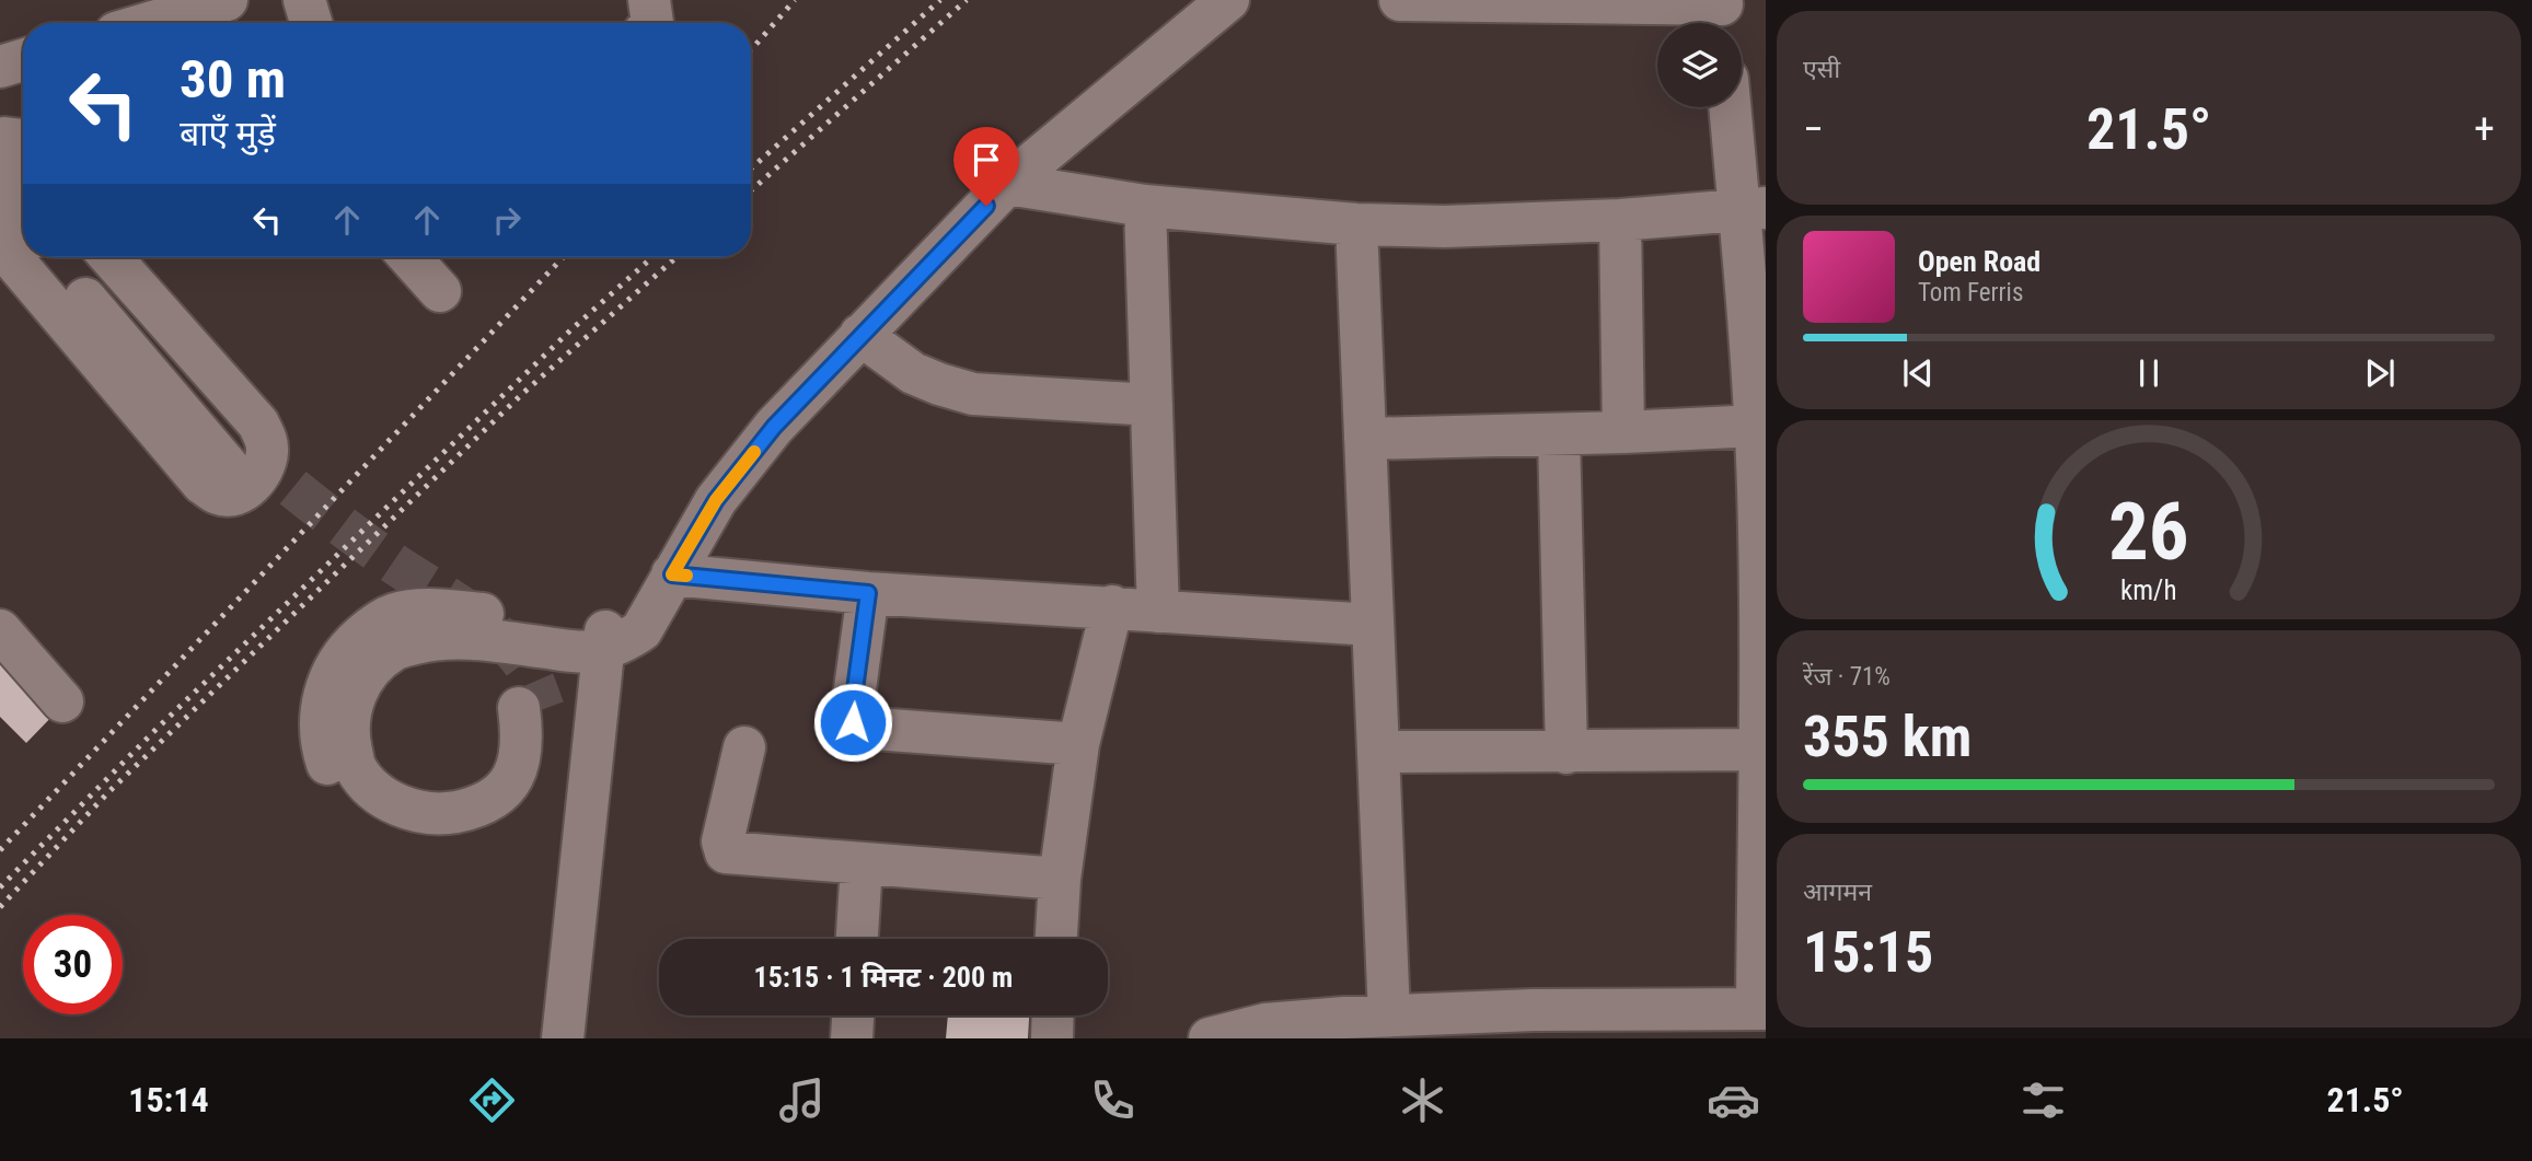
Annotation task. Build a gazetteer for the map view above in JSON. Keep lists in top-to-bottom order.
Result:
{
  "page": {
    "tile": [
      "एसी",
      ["रेंज · 71%", "355 km"],
      ["आगमन", "15:15"]
    ],
    "turn": ["30 m", "बाएँ मुड़ें"],
    "heat": ["−", "21.5°", "+"],
    "song": ["Open Road", "Tom Ferris"],
    "limit": "30",
    "trip": "15:15 · 1 मिनट · 200 m",
    "tabs": ["15:14", "21.5°"],
    "gauge": ["26", "km/h"]
  }
}
